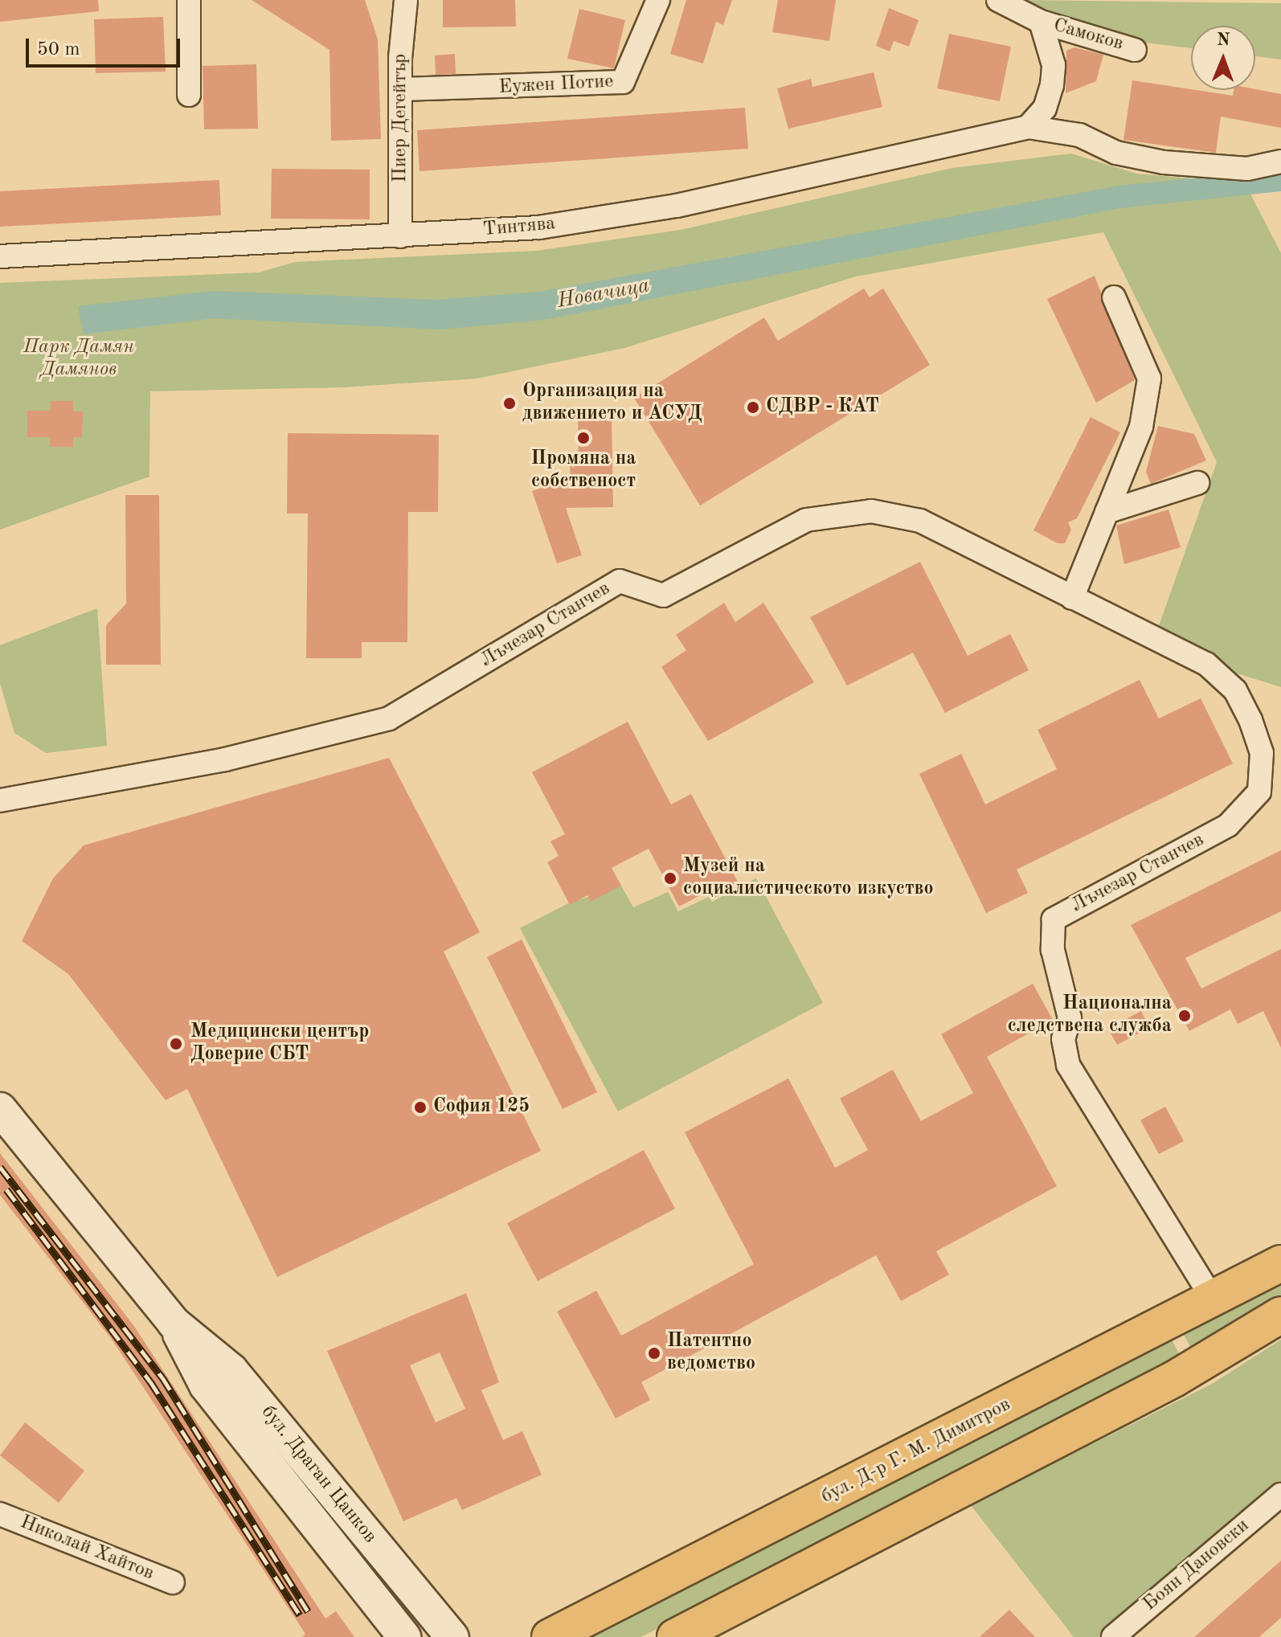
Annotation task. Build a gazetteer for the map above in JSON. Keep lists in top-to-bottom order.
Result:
{
  "streets": {
    "main road": ["бул. Д-р Г. М. Димитров", "бул. Драган Цанков"],
    "street": [
      "Самоков",
      "Еужен Потие",
      "Пиер Дегейтър",
      "Тинтява",
      "Лъчезар Станчев",
      "Николай Хайтов",
      "Боян Дановски"
    ]
  },
  "crossings": [
    ["Самоков", "Тинтява"],
    ["Еужен Потие", "Пиер Дегейтър"],
    ["Пиер Дегейтър", "Тинтява"],
    ["Лъчезар Станчев", "бул. Д-р Г. М. Димитров"]
  ],
  "water": ["Новачица"],
  "parks": ["Парк Дамян Дамянов"],
  "places": [
    "Организация на движението и АСУД",
    "СДВР - КАТ",
    "Промяна на собственост",
    "Музей на социалистическото изкуство",
    "Национална следствена служба",
    "Медицински център Доверие СБТ",
    "София 125",
    "Патентно ведомство"
  ],
  "scale_bar": "50 m",
  "north": "top"
}
